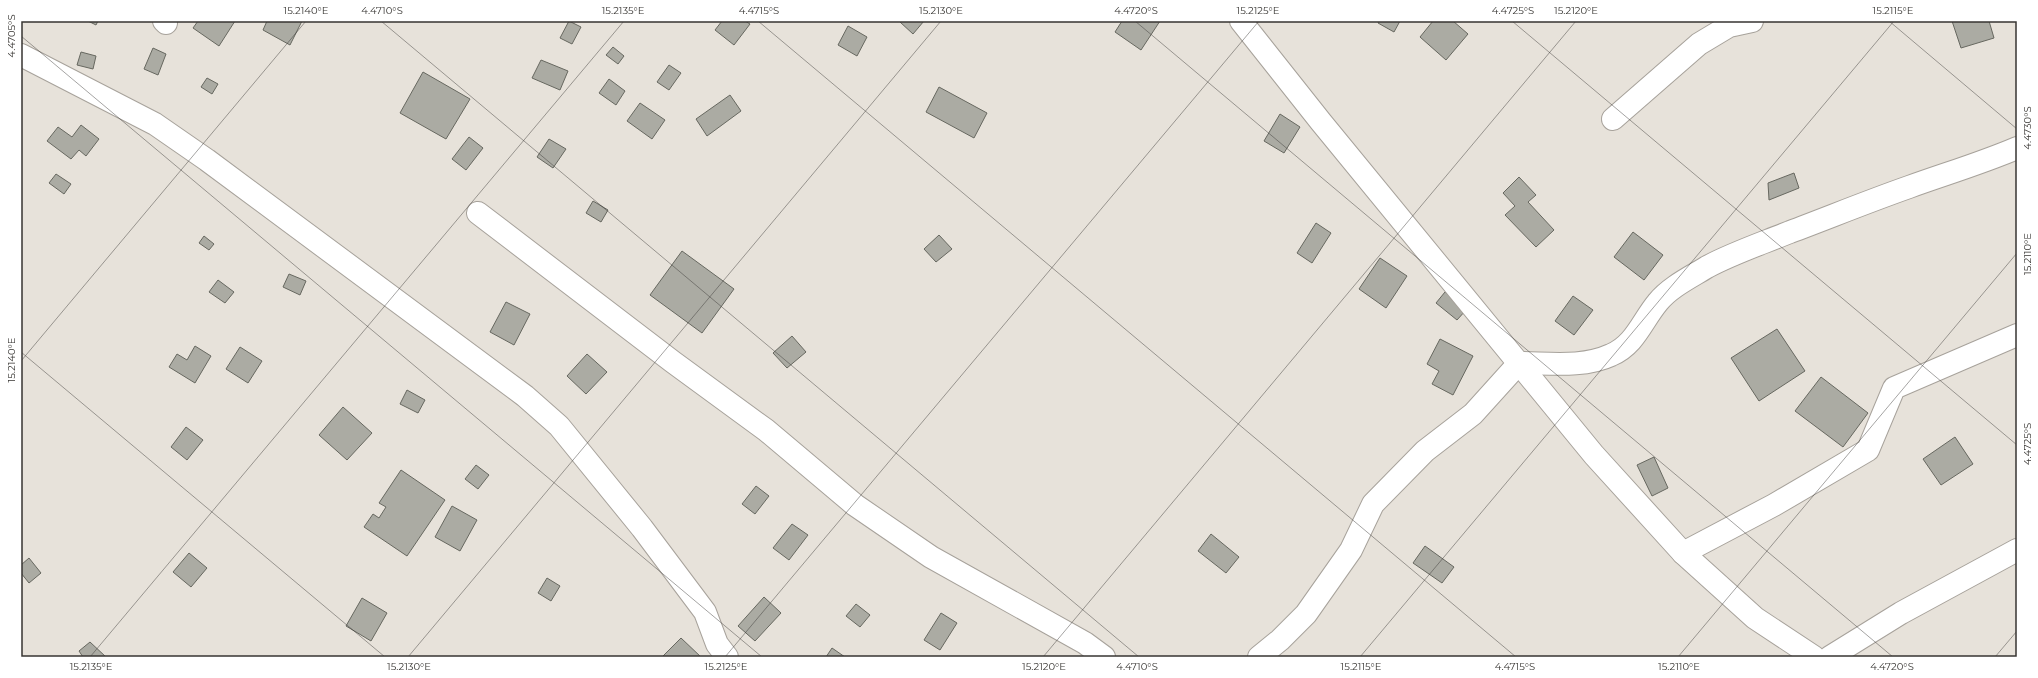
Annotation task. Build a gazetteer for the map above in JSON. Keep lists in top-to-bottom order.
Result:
{
  "coordinates": [
    "15.2140°E",
    "4.4710°S",
    "15.2135°E",
    "4.4715°S",
    "15.2130°E",
    "4.4720°S",
    "15.2125°E",
    "4.4725°S",
    "15.2120°E",
    "15.2115°E",
    "4.4705°S",
    "4.4730°S",
    "15.2110°E"
  ]
}
